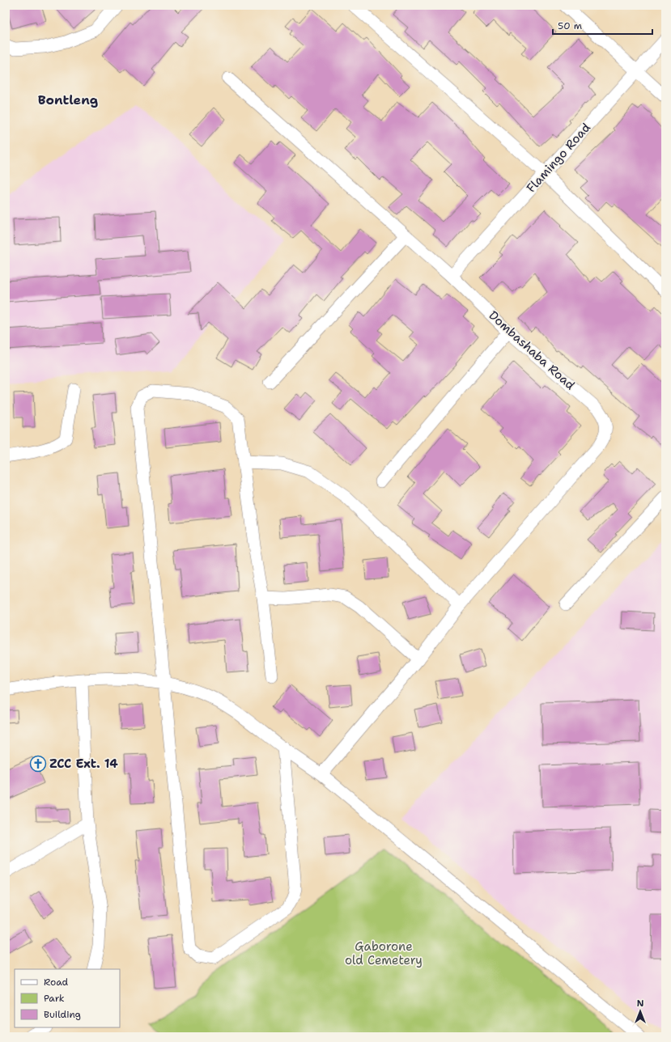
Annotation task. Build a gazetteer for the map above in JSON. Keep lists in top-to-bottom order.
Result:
{
  "streets": {
    "street": ["Flamingo Road", "Dombashaba Road"]
  },
  "crossings": [
    ["Flamingo Road", "Dombashaba Road"]
  ],
  "districts": ["Bontleng"],
  "parks": ["Gaborone old Cemetery"],
  "places": {
    "church": ["ZCC Ext. 14"]
  },
  "legend": ["Road", "Park", "Building"],
  "scale_bar": "50 m",
  "north": "top"
}
